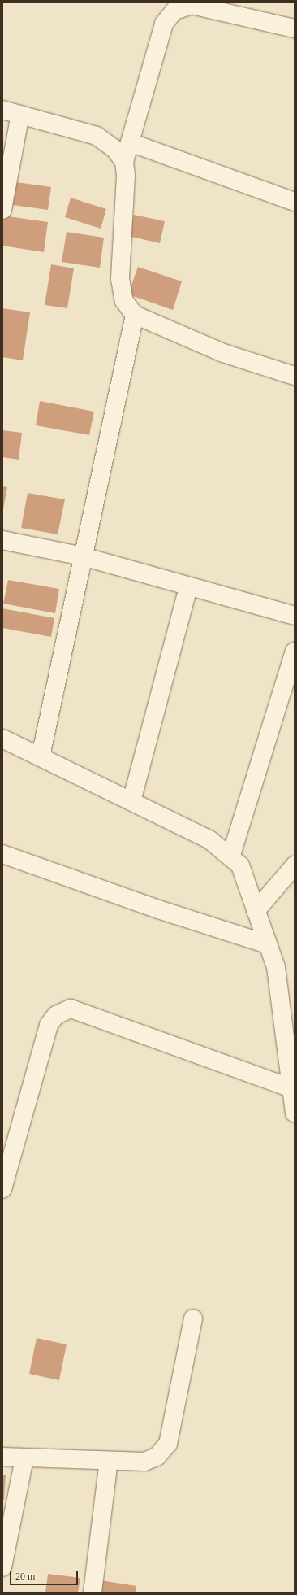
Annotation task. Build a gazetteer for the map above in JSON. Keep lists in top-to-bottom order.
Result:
{
  "scale_bar": "20 m"
}
